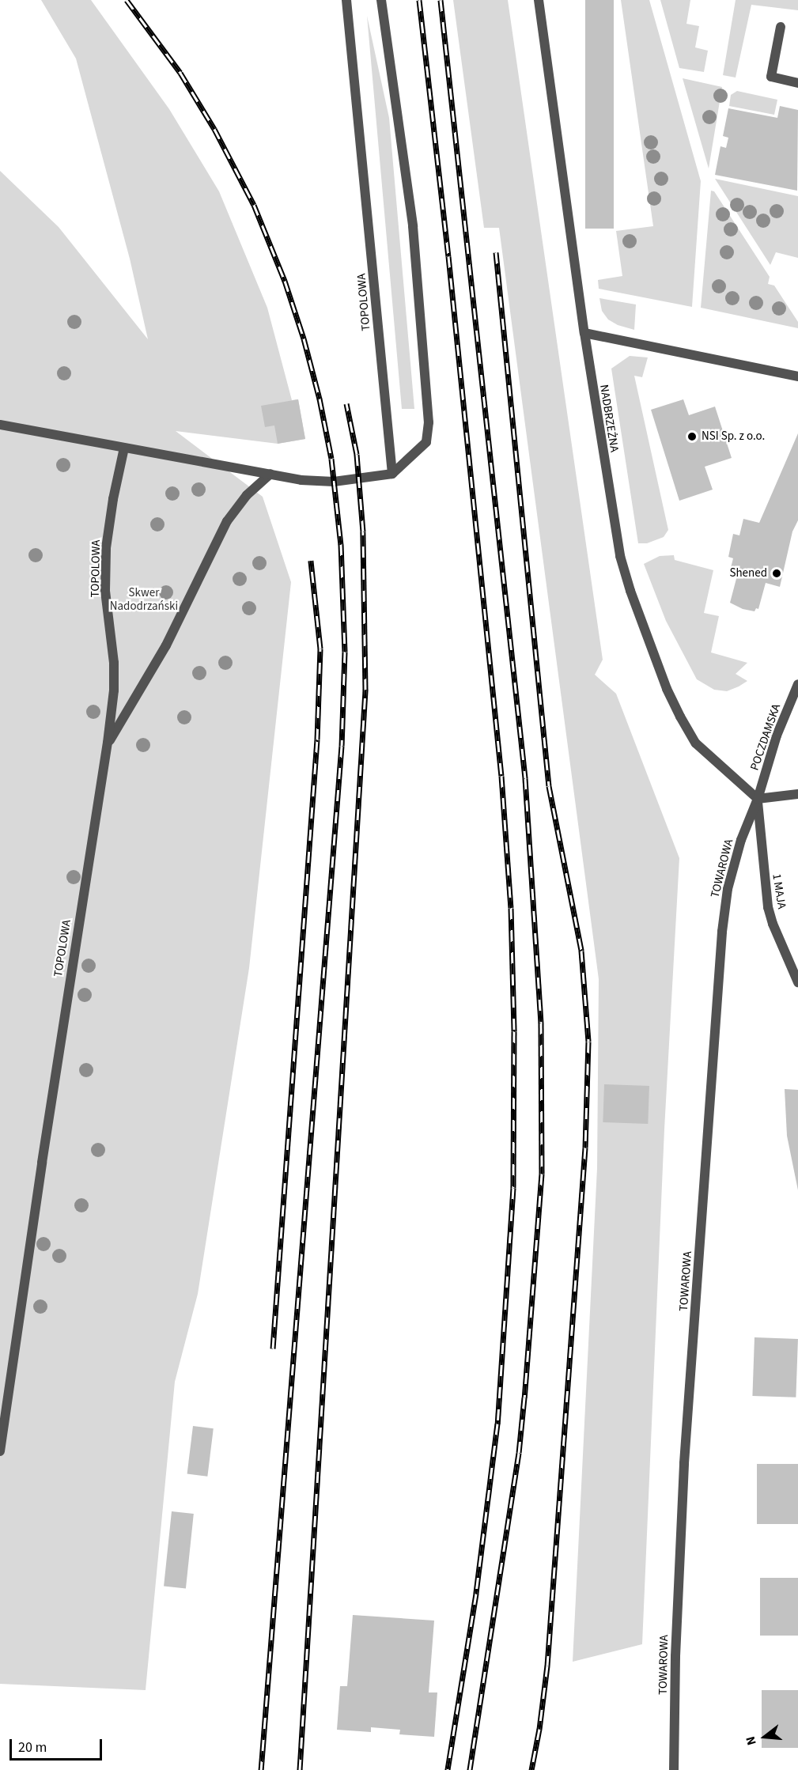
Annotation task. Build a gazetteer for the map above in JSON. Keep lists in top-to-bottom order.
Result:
{
  "streets": {
    "street": [
      "TOPOLOWA",
      "NADBRZEŻNA",
      "POCZDAMSKA",
      "TOWAROWA",
      "1 MAJA"
    ]
  },
  "crossings": [
    ["NADBRZEŻNA", "POCZDAMSKA"],
    ["NADBRZEŻNA", "TOWAROWA"],
    ["NADBRZEŻNA", "1 MAJA"],
    ["POCZDAMSKA", "TOWAROWA"],
    ["POCZDAMSKA", "1 MAJA"],
    ["TOWAROWA", "1 MAJA"]
  ],
  "parks": ["Skwer Nadodrzański"],
  "places": ["NSI Sp. z o.o.", "Shened"],
  "scale_bar": "20 m",
  "north": "left"
}
